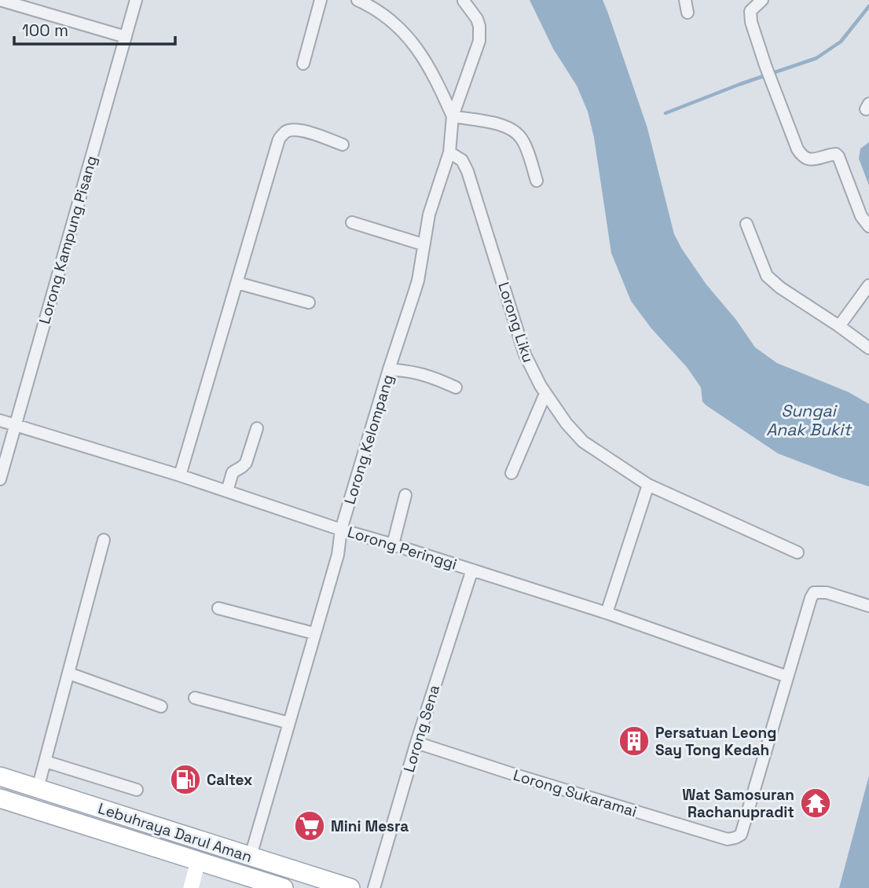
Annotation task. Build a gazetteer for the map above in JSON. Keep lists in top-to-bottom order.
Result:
{
  "streets": {
    "main road": ["Lebuhraya Darul Aman"],
    "street": [
      "Lorong Kampung Pisang",
      "Lorong Liku",
      "Lorong Kelompang",
      "Lorong Peringgi",
      "Lorong Sena",
      "Lorong Sukaramai"
    ]
  },
  "crossings": [
    ["Lorong Kampung Pisang", "Lorong Peringgi"],
    ["Lorong Liku", "Lorong Kelompang"],
    ["Lorong Kelompang", "Lorong Peringgi"],
    ["Lorong Kelompang", "Lebuhraya Darul Aman"],
    ["Lorong Peringgi", "Lorong Sena"],
    ["Lorong Peringgi", "Lorong Sukaramai"],
    ["Lorong Sena", "Lorong Sukaramai"]
  ],
  "water": ["Sungai Anak Bukit"],
  "places": {
    "building": ["Persatuan Leong Say Tong Kedah"],
    "fuel station": ["Caltex"],
    "temple": ["Wat Samosuran Rachanupradit"],
    "supermarket": ["Mini Mesra"]
  },
  "scale_bar": "100 m"
}
